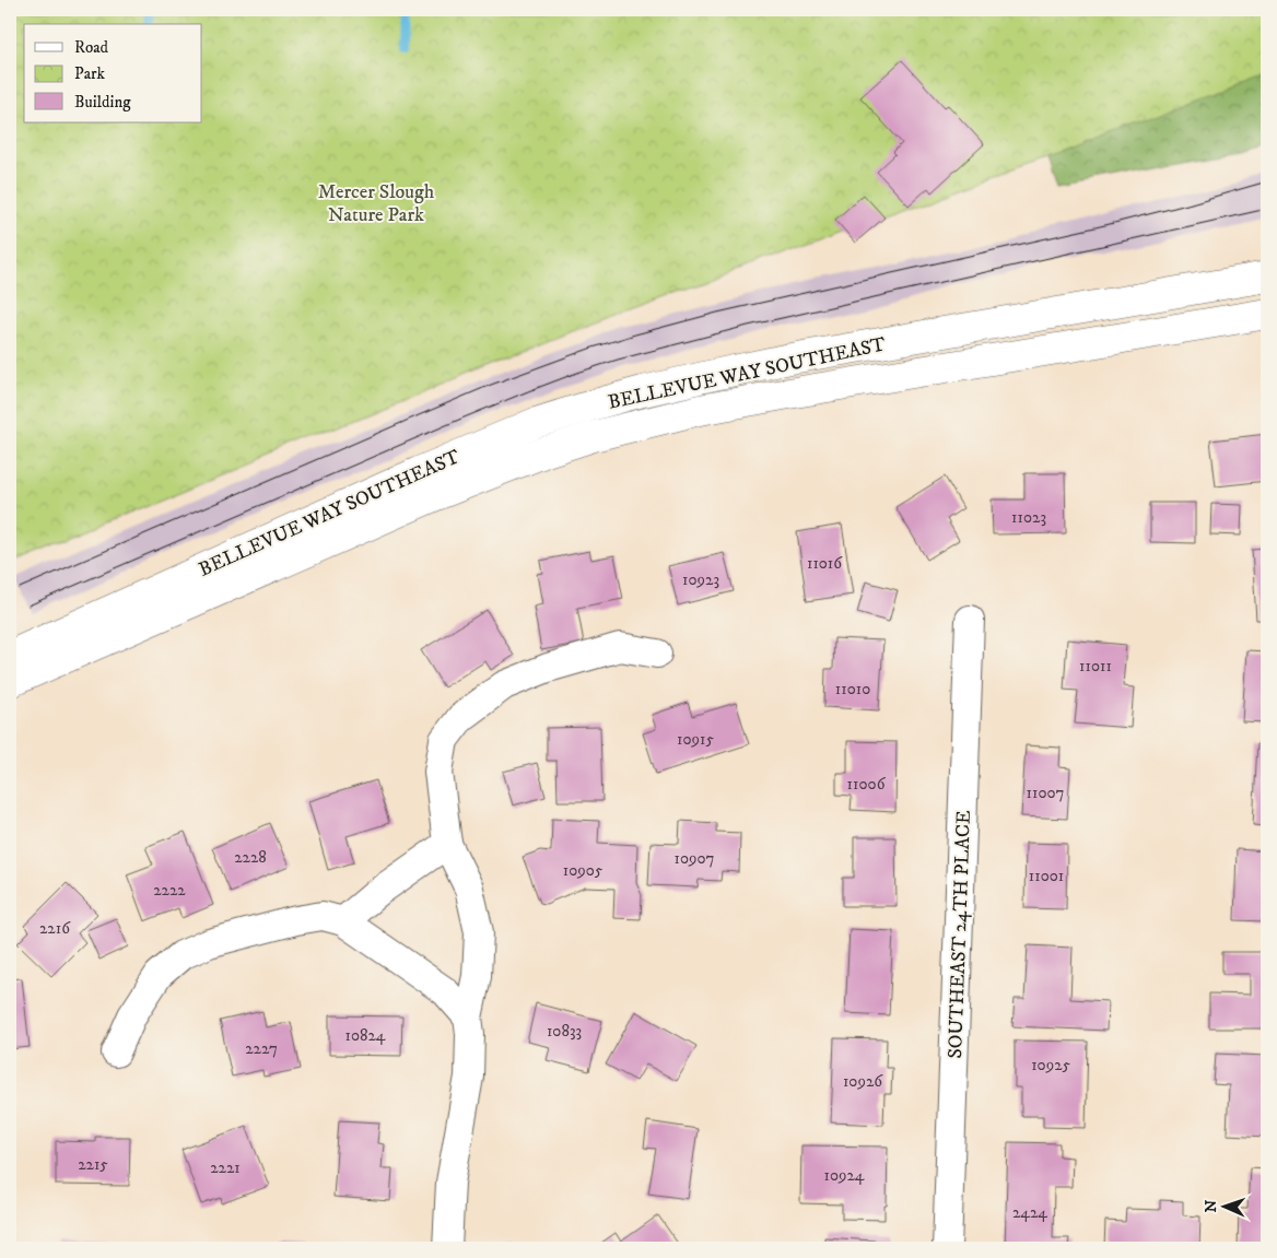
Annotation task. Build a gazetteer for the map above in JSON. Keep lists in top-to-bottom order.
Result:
{
  "streets": {
    "main road": ["BELLEVUE WAY SOUTHEAST"],
    "street": ["SOUTHEAST 24TH PLACE"]
  },
  "parks": ["Mercer Slough Nature Park"],
  "house_numbers": [
    "11023",
    "11016",
    "10923",
    "11011",
    "11010",
    "10915",
    "11006",
    "11007",
    "2228",
    "10907",
    "10905",
    "11001",
    "2222",
    "2216",
    "10833",
    "10824",
    "2227",
    "10925",
    "10926",
    "2215",
    "2221",
    "10924",
    "2424"
  ],
  "legend": ["Road", "Park", "Building"],
  "north": "left"
}
